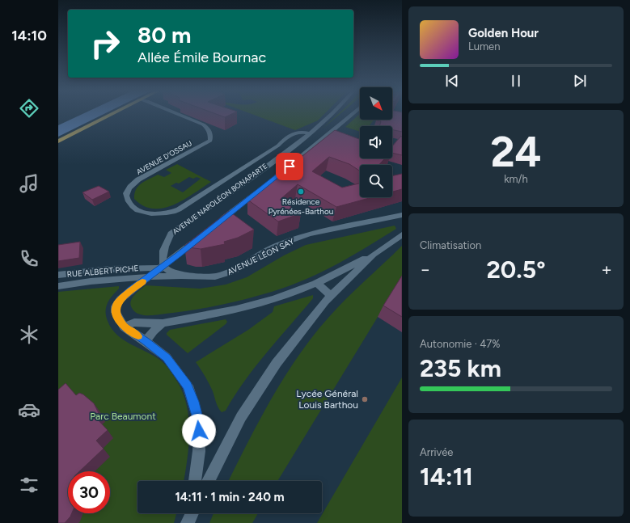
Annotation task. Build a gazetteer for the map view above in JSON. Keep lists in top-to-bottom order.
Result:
{
  "streets": {
    "street": [
      "AVENUE D'OSSAU",
      "AVENUE NAPOLÉON BONAPARTE",
      "AVENUE LÉON SAY",
      "RUE ALBERT PICHE"
    ]
  },
  "crossings": [
    ["AVENUE D'OSSAU", "AVENUE NAPOLÉON BONAPARTE"],
    ["AVENUE NAPOLÉON BONAPARTE", "RUE ALBERT PICHE"]
  ],
  "parks": ["Parc Beaumont"],
  "places": ["Résidence Pyrénées-Barthou", "Lycée Général Louis Barthou"],
  "north": "bottom right",
  "page": {
    "tabs": "14:10",
    "turn": ["80 m", "Allée Émile Bournac"],
    "song": ["Golden Hour", "Lumen"],
    "tile": [
      ["24", "km/h"],
      "Climatisation",
      ["Autonomie · 47%", "235 km"],
      ["Arrivée", "14:11"]
    ],
    "heat": ["−", "20.5°", "+"],
    "limit": "30",
    "trip": "14:11 · 1 min · 240 m"
  }
}
